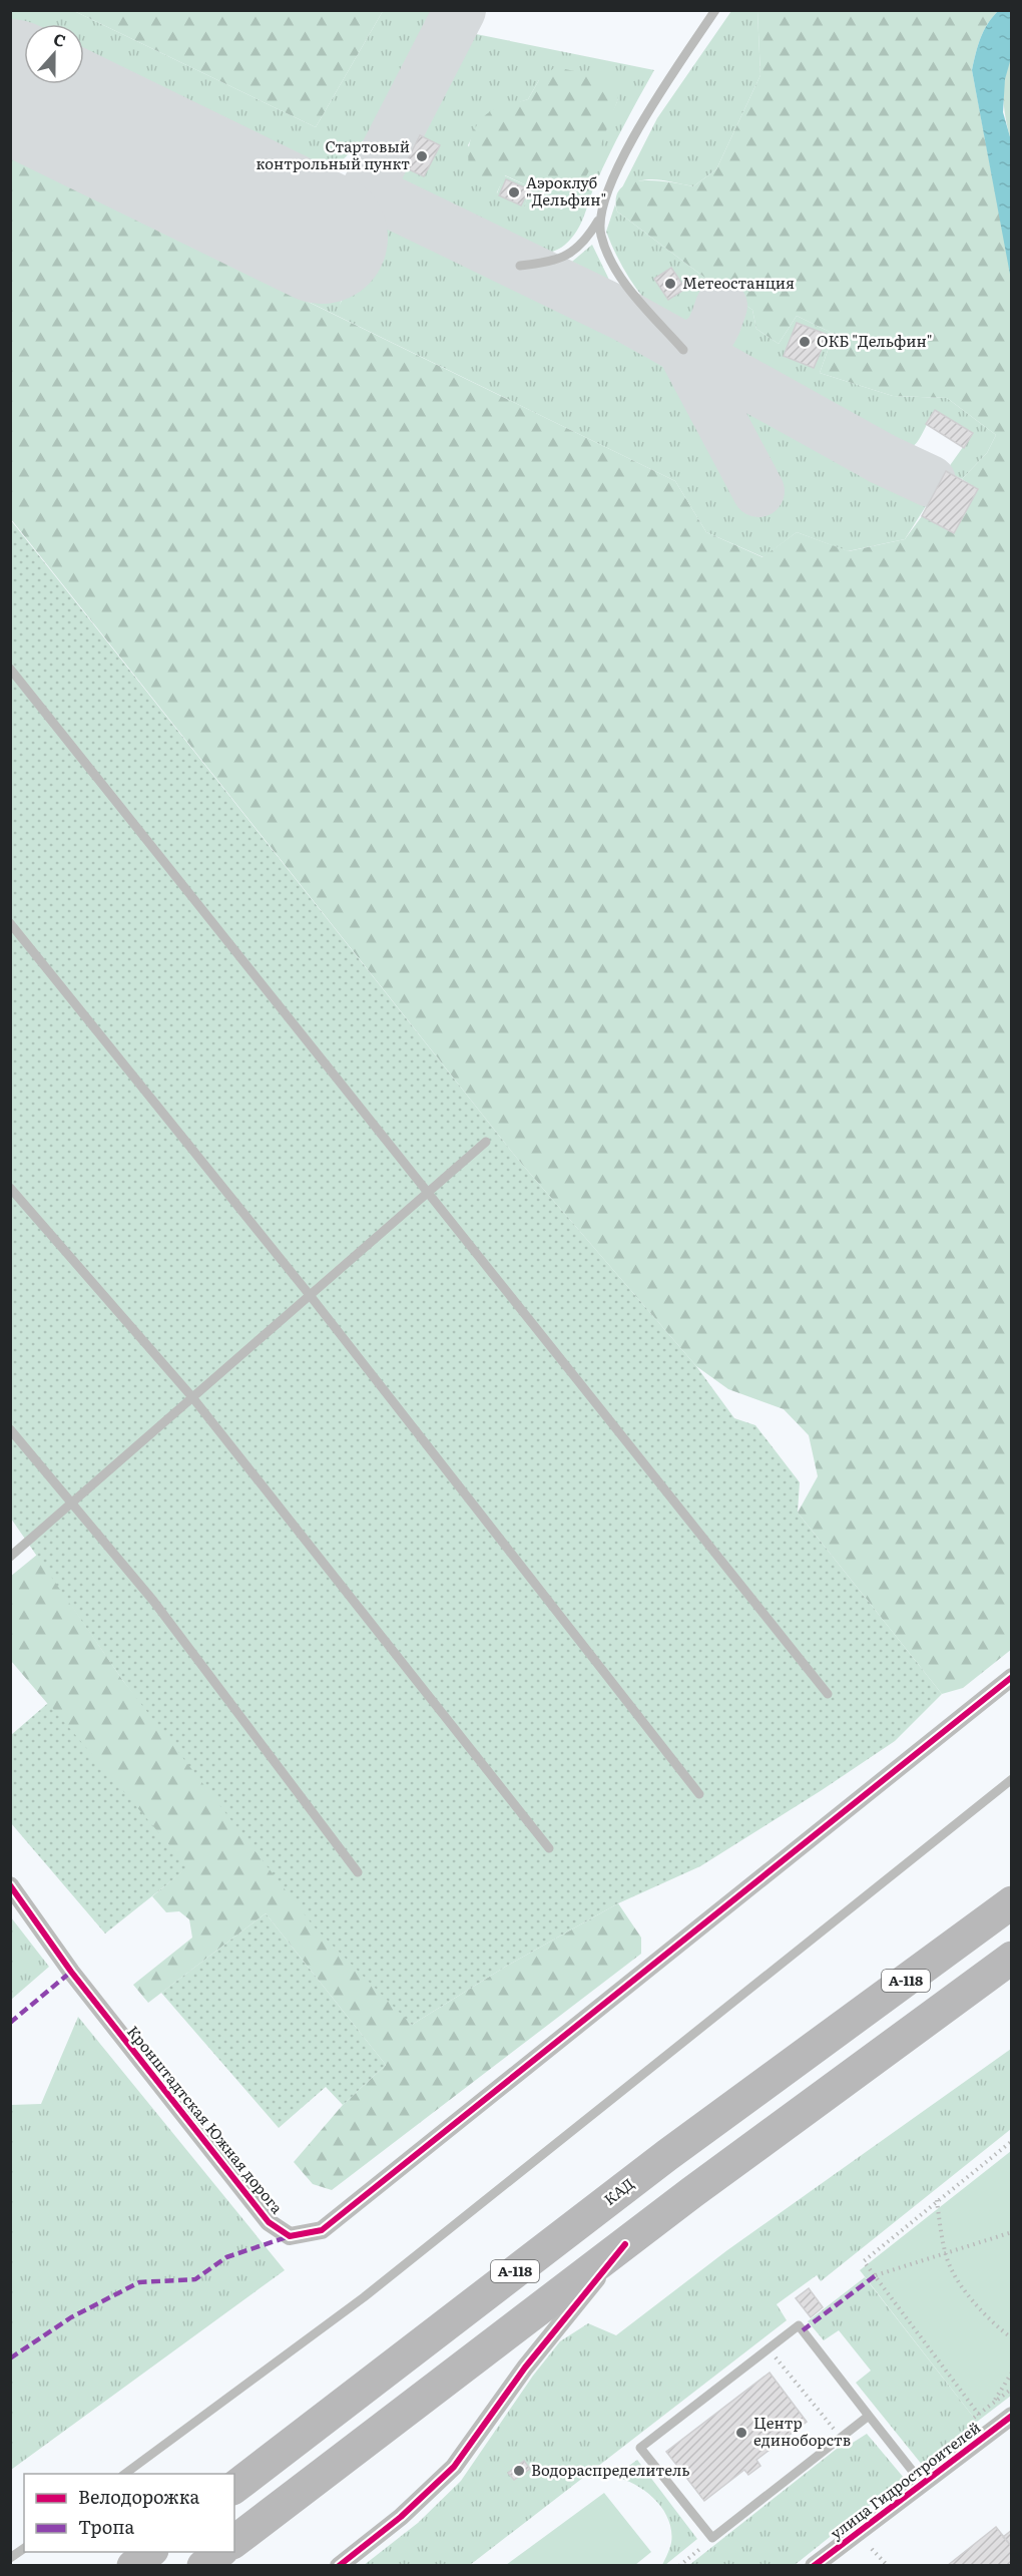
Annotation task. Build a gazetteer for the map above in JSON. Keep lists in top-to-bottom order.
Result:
{
  "streets": {
    "highway": ["А-118", "КАД"],
    "street": ["Кронштадтская Южная дорога", "улица Гидростроителей"]
  },
  "places": [
    "Стартовый контрольный пункт",
    "Аэроклуб \"Дельфин\"",
    "Метеостанция",
    "ОКБ \"Дельфин\"",
    "Центр единоборств",
    "Водораспределитель"
  ],
  "legend": ["Велодорожка", "Тропа"],
  "north": "top"
}
